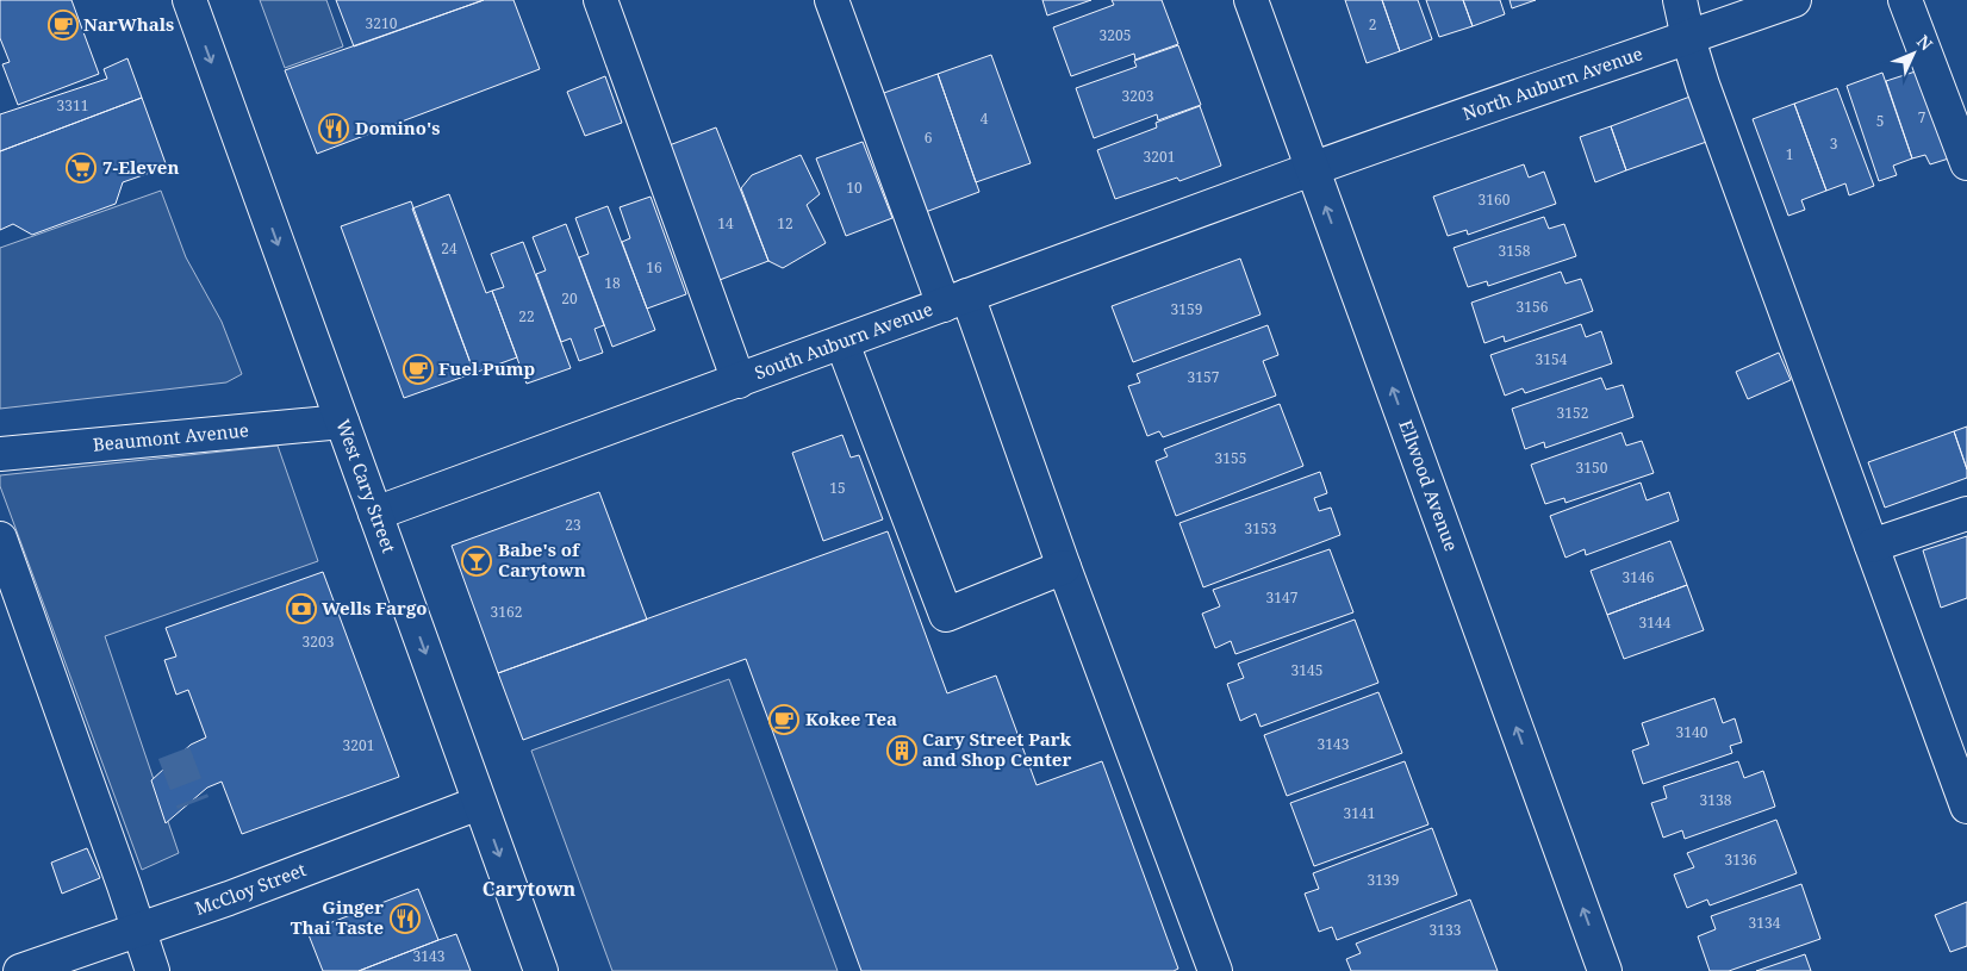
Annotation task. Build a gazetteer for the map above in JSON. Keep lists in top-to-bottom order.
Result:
{
  "streets": {
    "street": [
      "North Auburn Avenue",
      "South Auburn Avenue",
      "Beaumont Avenue",
      "West Cary Street",
      "Ellwood Avenue",
      "McCloy Street"
    ]
  },
  "crossings": [
    ["North Auburn Avenue", "South Auburn Avenue"],
    ["North Auburn Avenue", "Ellwood Avenue"],
    ["South Auburn Avenue", "West Cary Street"],
    ["South Auburn Avenue", "Ellwood Avenue"],
    ["Beaumont Avenue", "West Cary Street"],
    ["West Cary Street", "McCloy Street"]
  ],
  "one_way": ["West Cary Street", "Ellwood Avenue"],
  "districts": ["Carytown"],
  "places": {
    "cafe": ["NarWhals", "Fuel Pump", "Kokee Tea"],
    "restaurant": ["Domino's", "Ginger Thai Taste"],
    "supermarket": ["7-Eleven"],
    "bar": ["Babe's of Carytown"],
    "bank": ["Wells Fargo"],
    "building": ["Cary Street Park and Shop Center"]
  },
  "house_numbers": [
    "3210",
    "2",
    "3205",
    "3203",
    "3311",
    "7",
    "4",
    "5",
    "6",
    "3",
    "1",
    "3201",
    "10",
    "3160",
    "14",
    "12",
    "24",
    "3158",
    "16",
    "18",
    "20",
    "3156",
    "3159",
    "22",
    "3154",
    "3157",
    "3152",
    "3155",
    "3150",
    "15",
    "23",
    "3153",
    "3146",
    "3147",
    "3162",
    "3144",
    "3203",
    "3145",
    "3140",
    "3143",
    "3201",
    "3138",
    "3141",
    "3136",
    "3139",
    "3134",
    "3133",
    "3143"
  ],
  "north": "top right"
}
